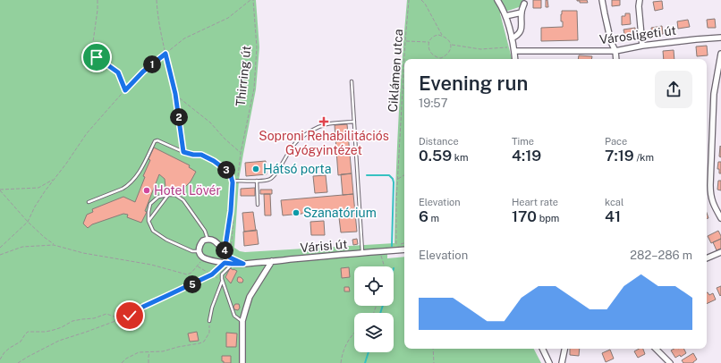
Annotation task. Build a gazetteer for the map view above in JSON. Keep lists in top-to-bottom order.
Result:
{
  "streets": {
    "street": ["Városligeti út", "Várisi út"],
    "path": ["Ciklámen utca", "Thirring út"]
  },
  "places": {
    "health": ["Soproni Rehabilitációs Gyógyintézet"],
    "other": ["Hátsó porta", "Hotel Lövér", "Szanatórium"]
  },
  "page": {
    "pins": [
      "1",
      "2",
      "3",
      "4",
      "5"
    ],
    "heading": ["Evening run", "19:57"],
    "stats": [
      ["Distance", "0.59 km"],
      ["Time", "4:19"],
      ["Pace", "7:19 /km"],
      ["Elevation", "6 m"],
      ["Heart rate", "170 bpm"],
      ["kcal", "41"]
    ],
    "chart": ["Elevation", "282–286 m"]
  }
}
